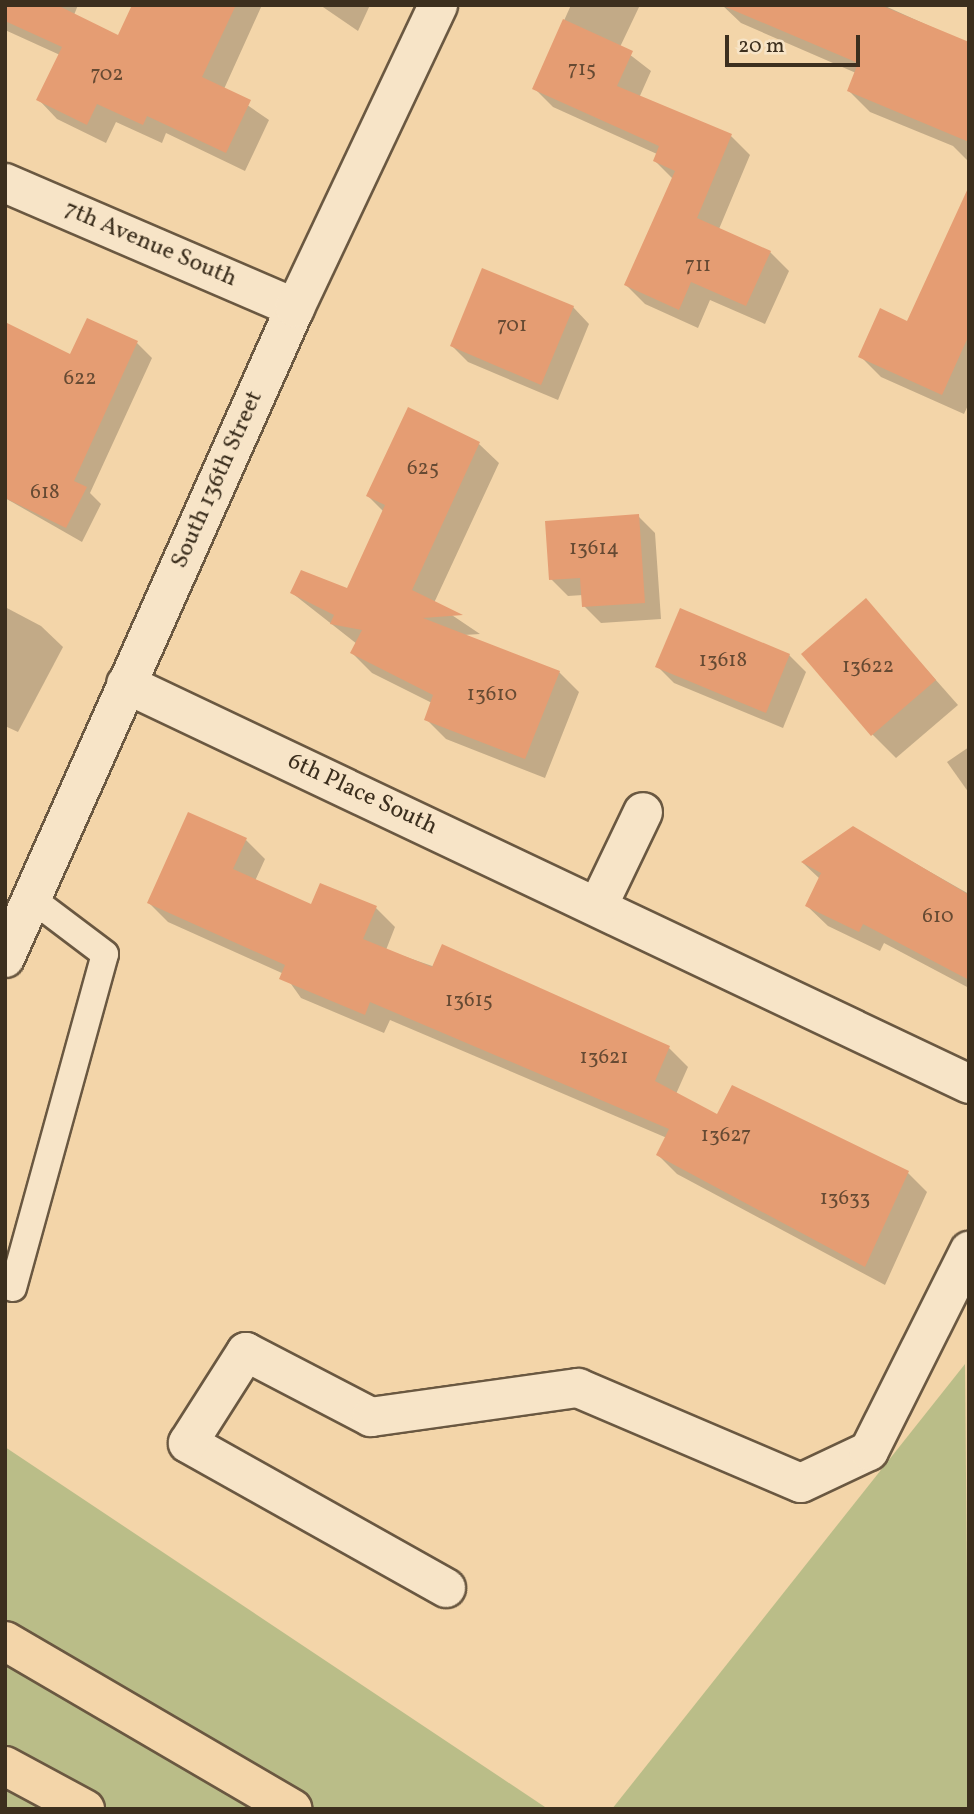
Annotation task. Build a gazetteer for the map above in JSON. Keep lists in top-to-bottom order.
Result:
{
  "streets": {
    "street": ["7th Avenue South", "South 136th Street", "6th Place South"]
  },
  "crossings": [
    ["7th Avenue South", "South 136th Street"],
    ["South 136th Street", "6th Place South"]
  ],
  "house_numbers": [
    "715",
    "702",
    "711",
    "701",
    "622",
    "625",
    "618",
    "13614",
    "13618",
    "13622",
    "13610",
    "610",
    "13615",
    "13621",
    "13627",
    "13633"
  ],
  "scale_bar": "20 m"
}
